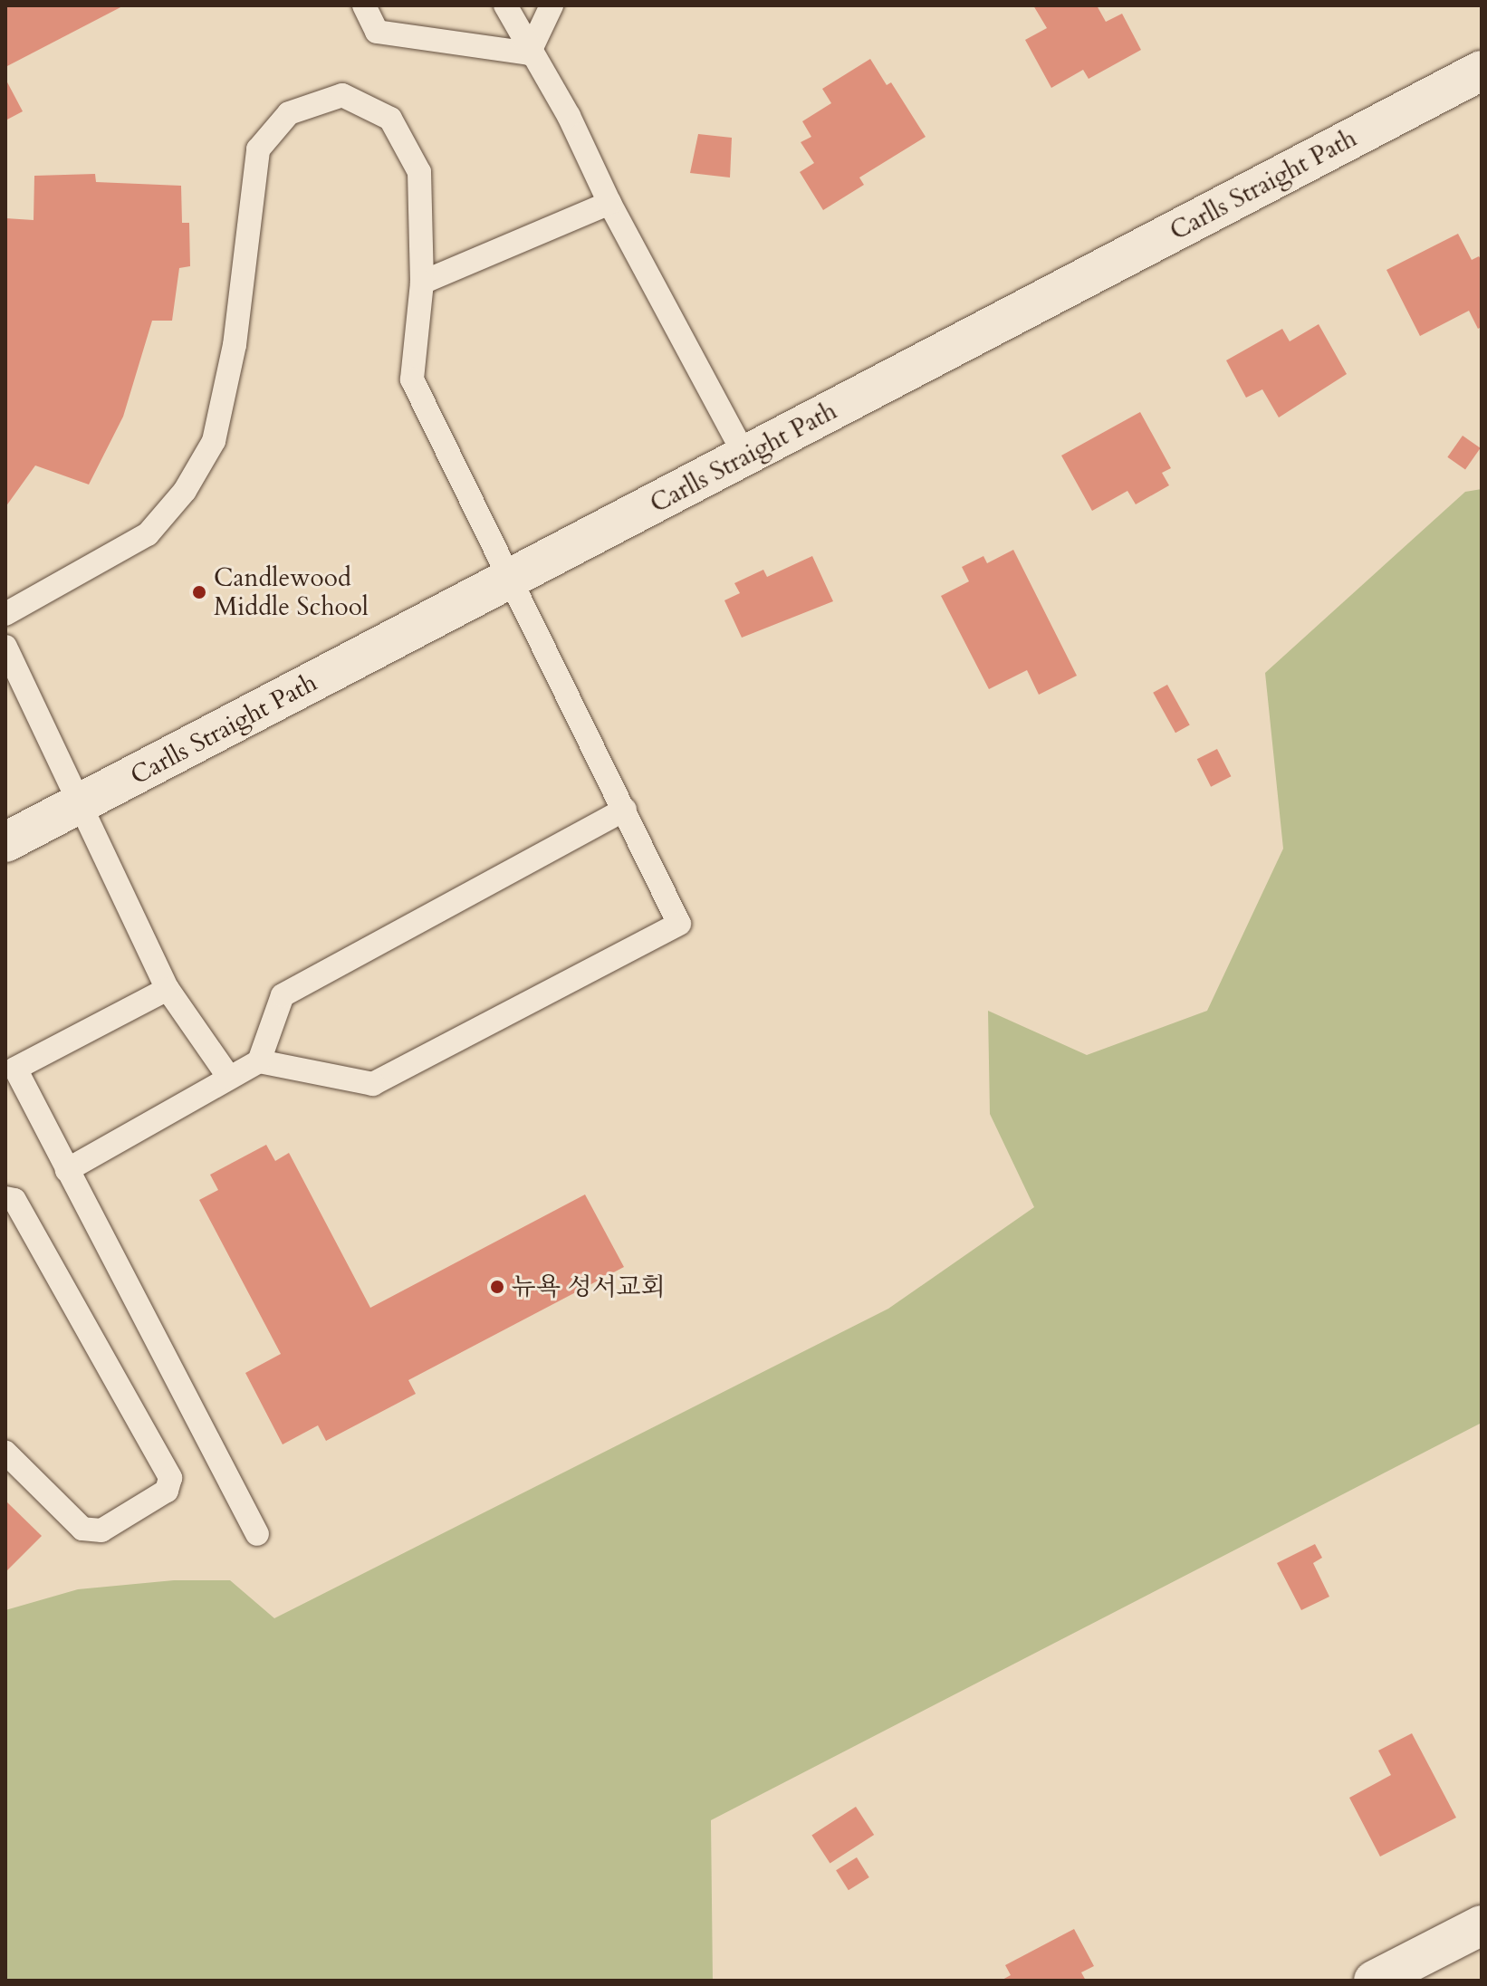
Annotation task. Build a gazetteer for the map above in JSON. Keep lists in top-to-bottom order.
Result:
{
  "streets": {
    "street": ["Carlls Straight Path"]
  },
  "places": ["Candlewood Middle School", "뉴욕 성서교회"]
}
